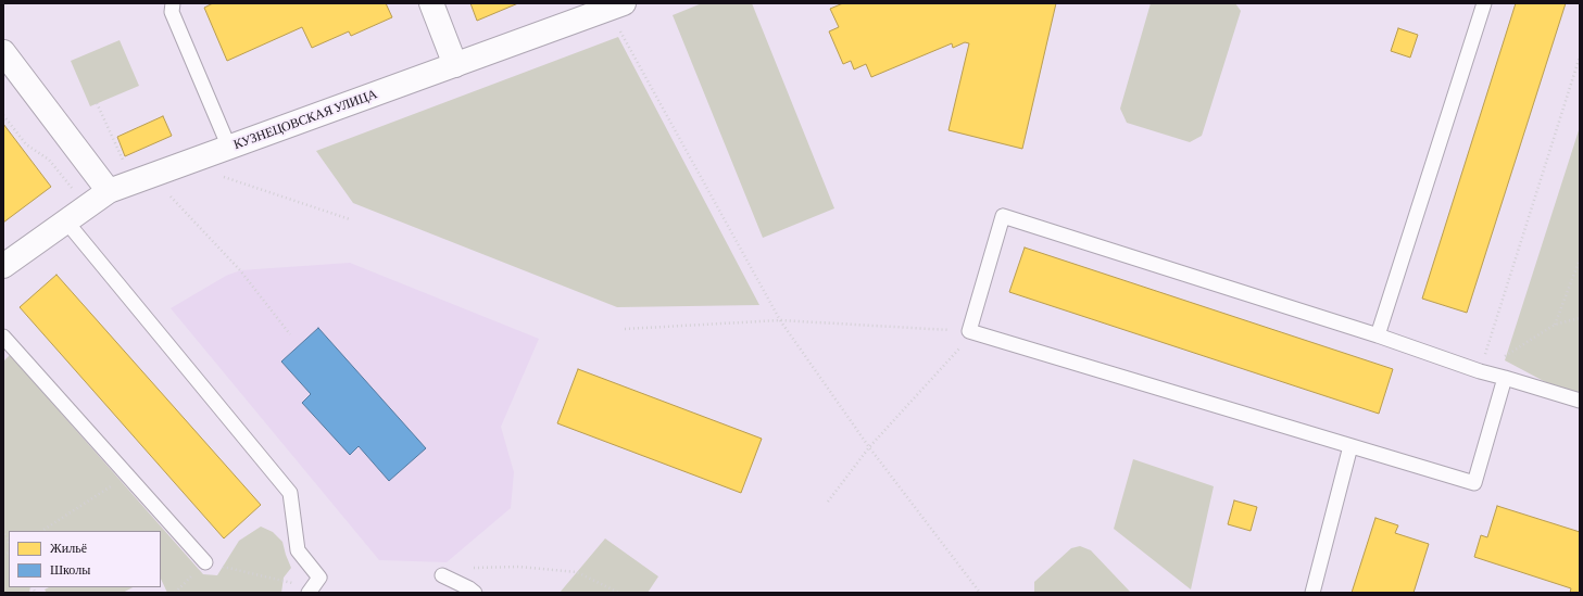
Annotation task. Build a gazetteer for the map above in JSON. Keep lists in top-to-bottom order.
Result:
{
  "streets": {
    "street": ["КУЗНЕЦОВСКАЯ УЛИЦА"]
  },
  "legend": ["Жильё", "Школы"]
}
